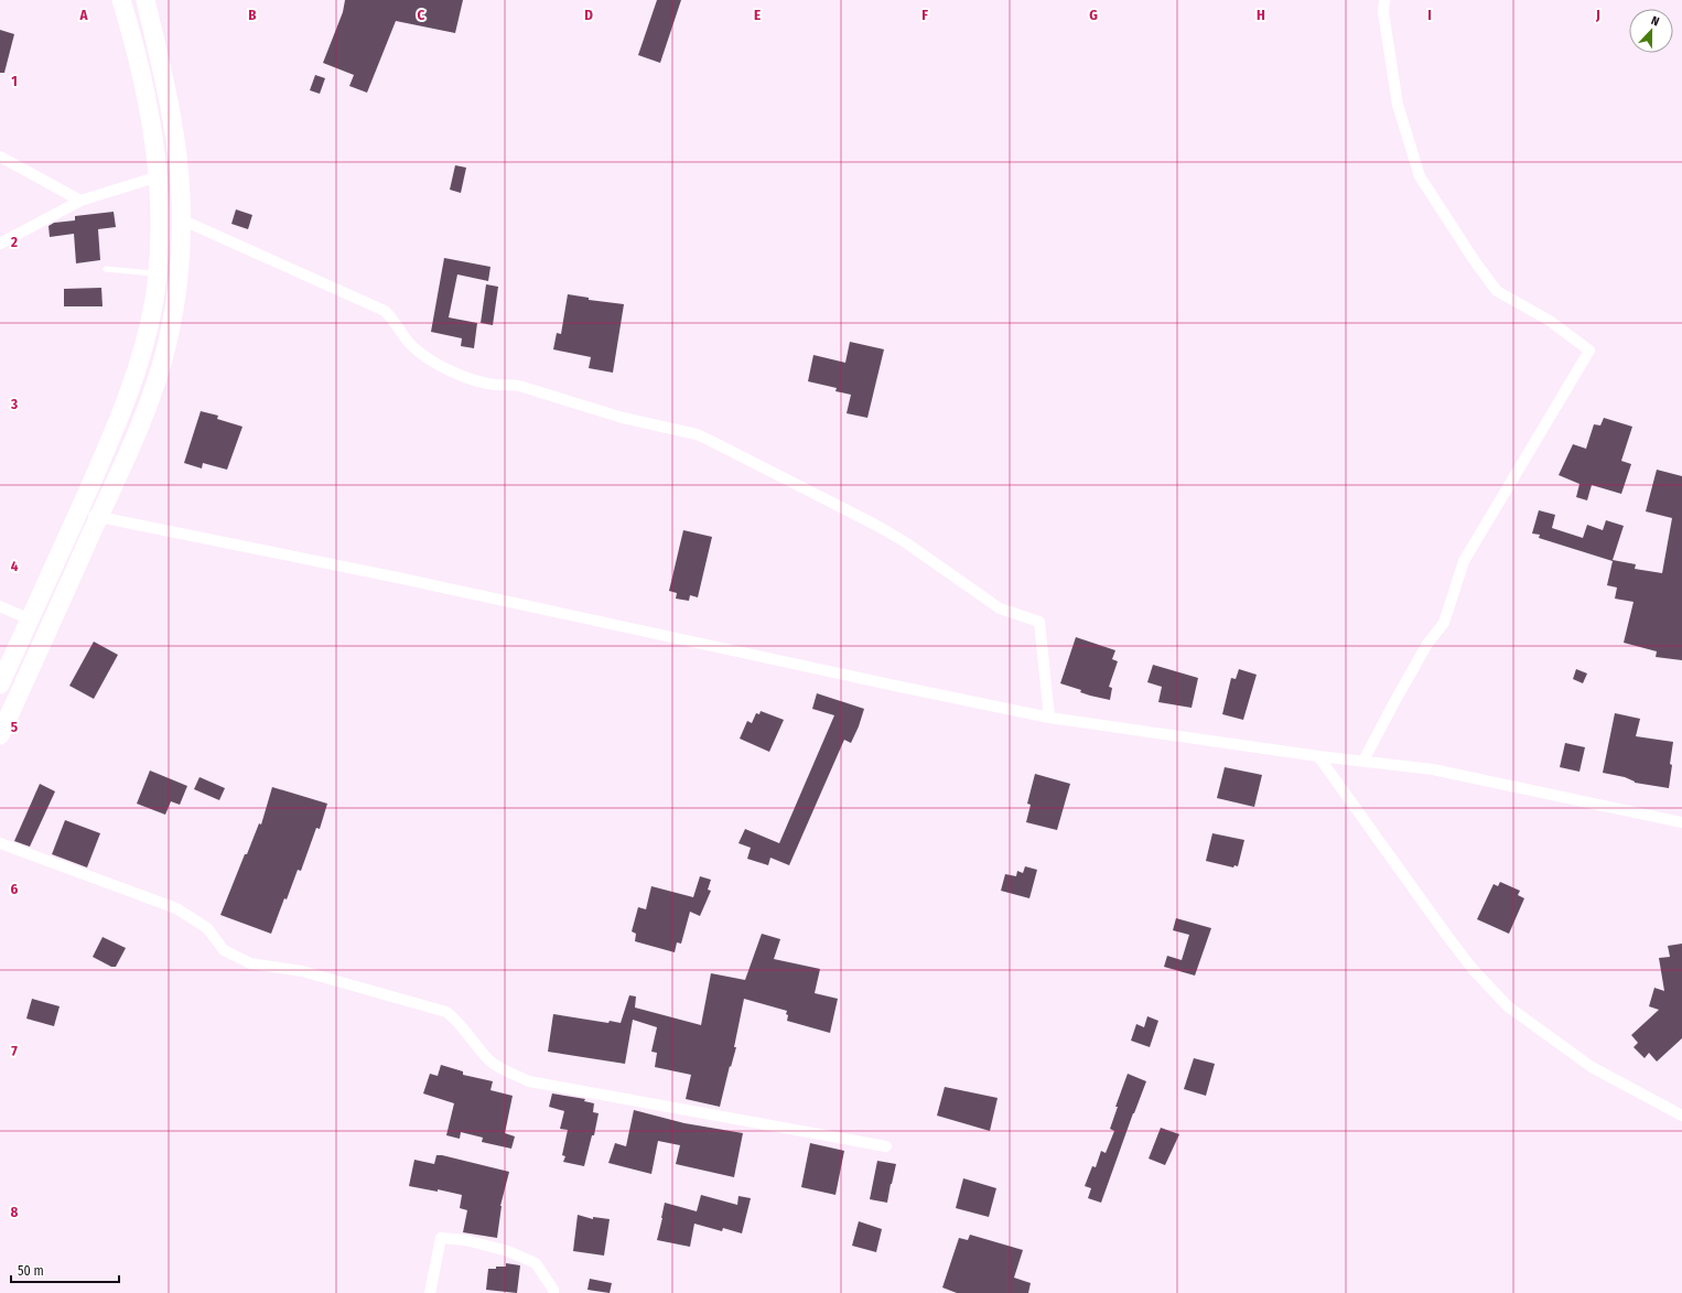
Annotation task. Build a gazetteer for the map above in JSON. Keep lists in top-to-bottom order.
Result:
{
  "scale_bar": "50 m",
  "north": "top",
  "grid": {
    "columns": [
      "A",
      "B",
      "C",
      "D",
      "E",
      "F",
      "G",
      "H",
      "I",
      "J"
    ],
    "rows": [
      "1",
      "2",
      "3",
      "4",
      "5",
      "6",
      "7",
      "8"
    ]
  }
}
